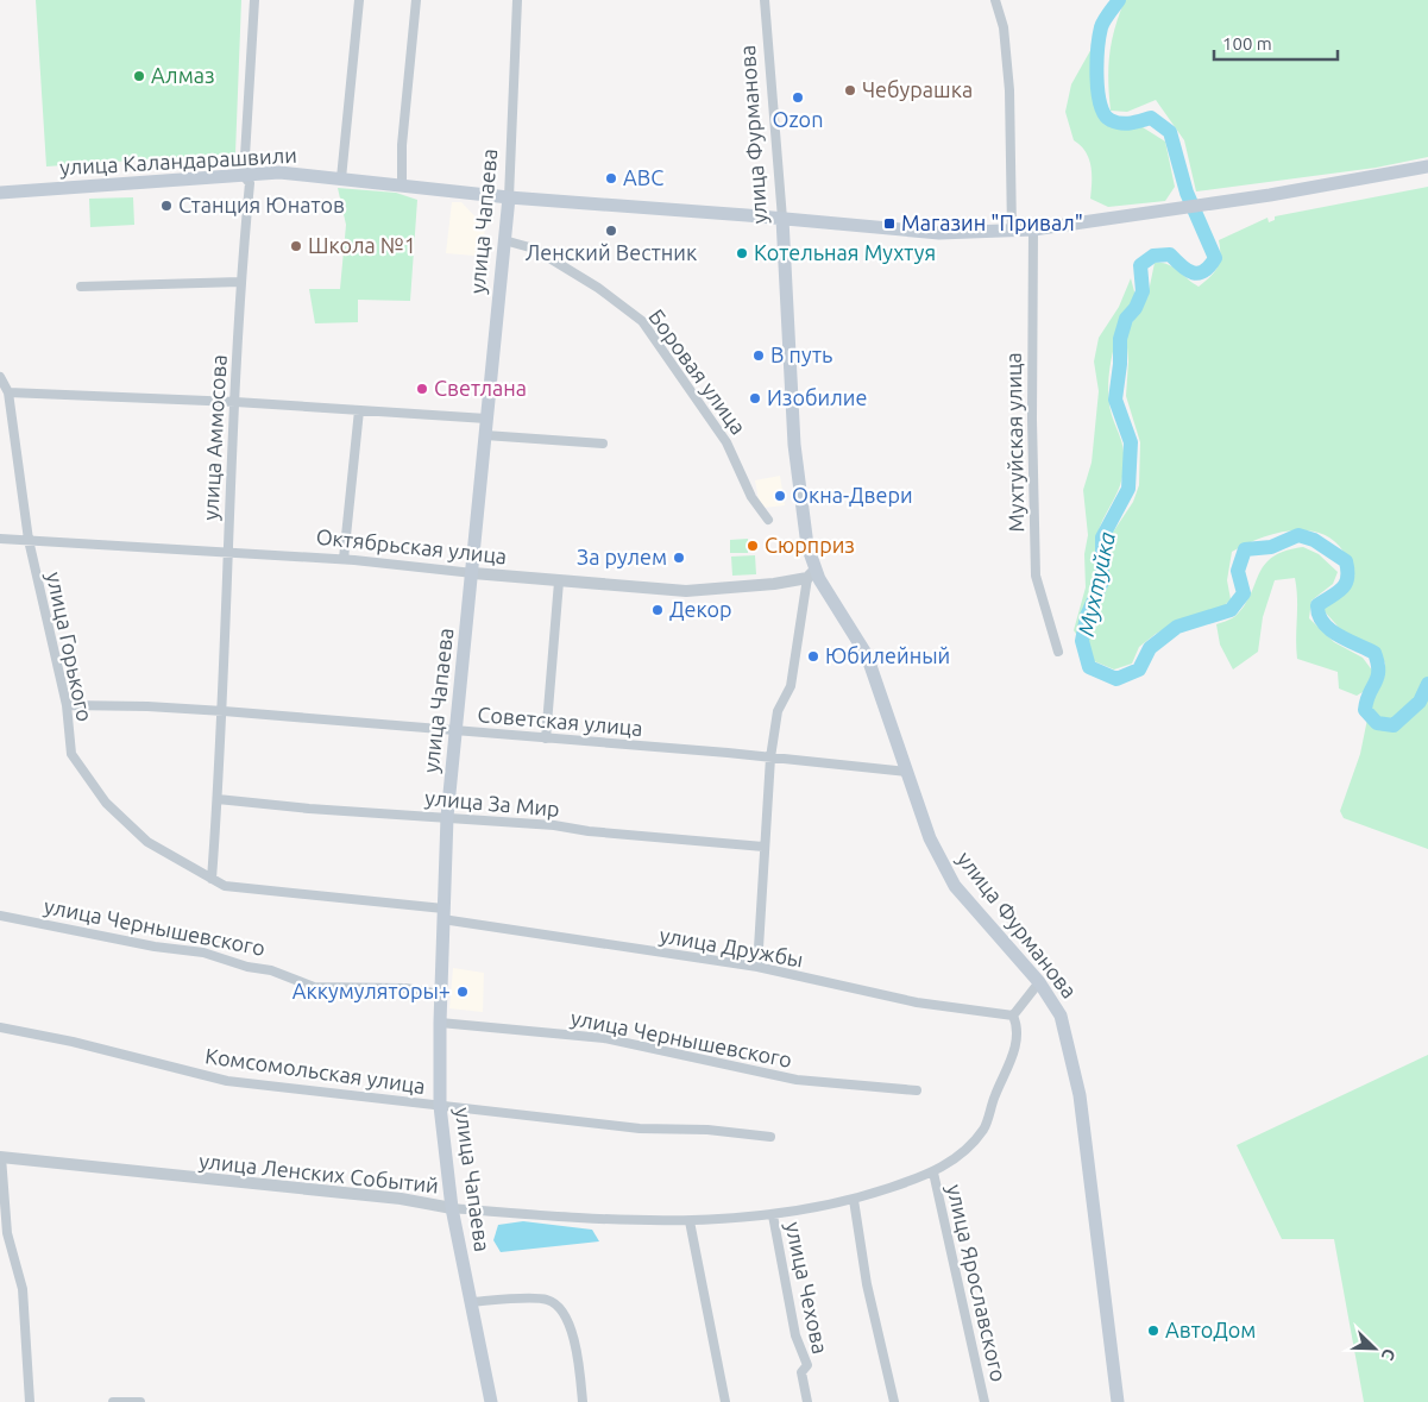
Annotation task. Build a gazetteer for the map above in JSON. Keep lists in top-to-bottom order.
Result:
{
  "streets": {
    "main road": ["улица Фурманова", "улица Каландарашвили", "улица Чапаева"],
    "street": [
      "Боровая улица",
      "улица Аммосова",
      "Мухтуйская улица",
      "Октябрьская улица",
      "улица Горького",
      "Советская улица",
      "улица За Мир",
      "улица Чернышевского",
      "улица Дружбы",
      "Комсомольская улица",
      "улица Ленских Событий",
      "улица Ярославского",
      "улица Чехова"
    ]
  },
  "crossings": [
    ["улица Фурманова", "улица Каландарашвили"],
    ["улица Фурманова", "Октябрьская улица"],
    ["улица Фурманова", "Советская улица"],
    ["улица Каландарашвили", "улица Чапаева"],
    ["улица Каландарашвили", "улица Аммосова"],
    ["улица Каландарашвили", "Мухтуйская улица"],
    ["улица Чапаева", "Боровая улица"],
    ["улица Чапаева", "Октябрьская улица"],
    ["улица Чапаева", "улица Горького"],
    ["улица Чапаева", "Советская улица"],
    ["улица Чапаева", "улица За Мир"],
    ["улица Чапаева", "улица Чернышевского"],
    ["улица Чапаева", "улица Дружбы"],
    ["улица Чапаева", "Комсомольская улица"],
    ["улица Чапаева", "улица Ленских Событий"],
    ["улица Аммосова", "Октябрьская улица"],
    ["улица Аммосова", "улица Горького"],
    ["улица Аммосова", "Советская улица"],
    ["улица Аммосова", "улица За Мир"],
    ["Октябрьская улица", "улица Горького"],
    ["улица Горького", "Советская улица"],
    ["улица Горького", "улица Дружбы"],
    ["улица Дружбы", "улица Ленских Событий"],
    ["улица Ленских Событий", "улица Ярославского"],
    ["улица Ленских Событий", "улица Чехова"]
  ],
  "water": ["Мухтуйка"],
  "places": {
    "other": [
      "Алмаз",
      "Чебурашка",
      "Ozon",
      "ABC",
      "Станция Юнатов",
      "Ленский Вестник",
      "Школа №1",
      "Котельная Мухтуя",
      "В путь",
      "Светлана",
      "Изобилие",
      "Окна-Двери",
      "Сюрприз",
      "За рулем",
      "Декор",
      "Юбилейный",
      "Аккумуляторы+",
      "АвтоДом"
    ],
    "transit": ["Магазин \"Привал\""]
  },
  "scale_bar": "100 m",
  "north": "bottom right"
}
